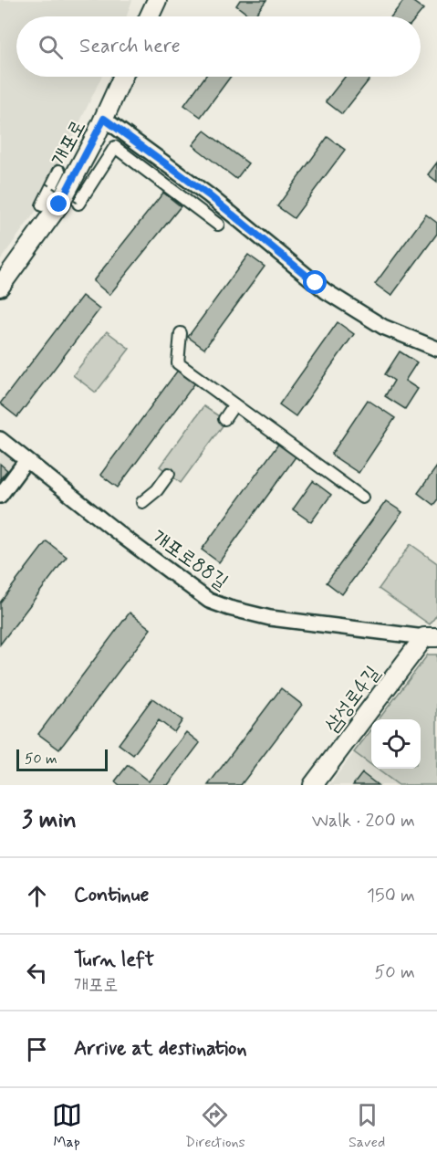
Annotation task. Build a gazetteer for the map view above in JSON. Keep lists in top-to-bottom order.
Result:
{
  "streets": {
    "street": ["개포로", "개포로88길", "삼성로4길"]
  },
  "crossings": [
    ["개포로88길", "삼성로4길"]
  ],
  "scale_bar": "50 m",
  "page": {
    "search": "Search here",
    "scale": "50 m",
    "heading": ["3 min", "Walk · 200 m"],
    "list": [
      ["Continue", "150 m"],
      ["Turn left", "개포로", "50 m"],
      "Arrive at destination"
    ],
    "nav": ["Map", "Directions", "Saved"]
  }
}
